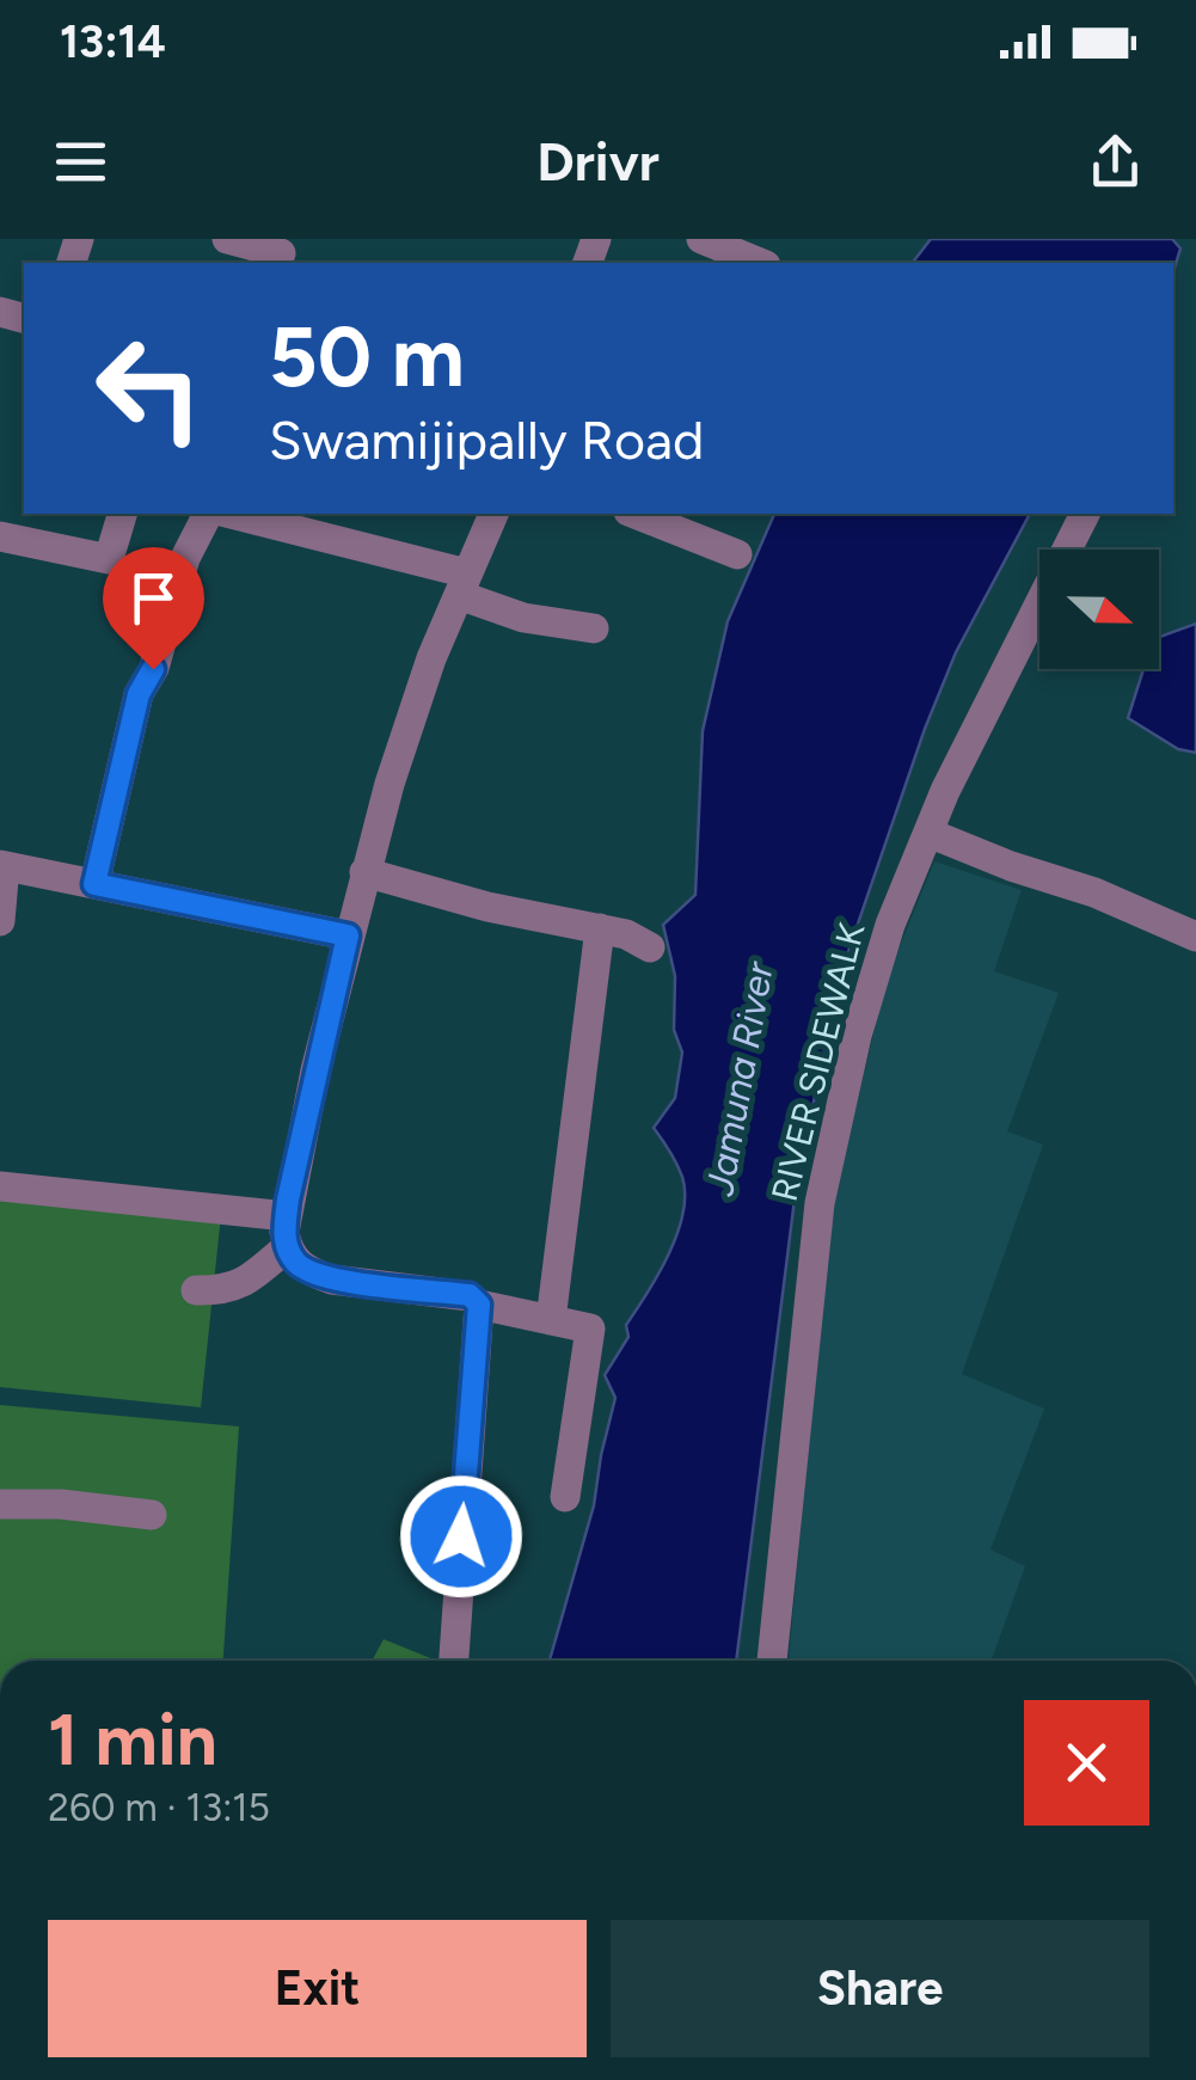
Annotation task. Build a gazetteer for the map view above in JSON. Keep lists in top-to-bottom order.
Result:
{
  "streets": {
    "street": ["RIVER SIDEWALK"]
  },
  "water": ["Jamuna River"],
  "north": "right",
  "page": {
    "status": "13:14",
    "header": "Drivr",
    "turn": ["50 m", "Swamijipally Road"],
    "heading": ["1 min", "260 m · 13:15"],
    "buttons": ["Exit", "Share"]
  }
}
